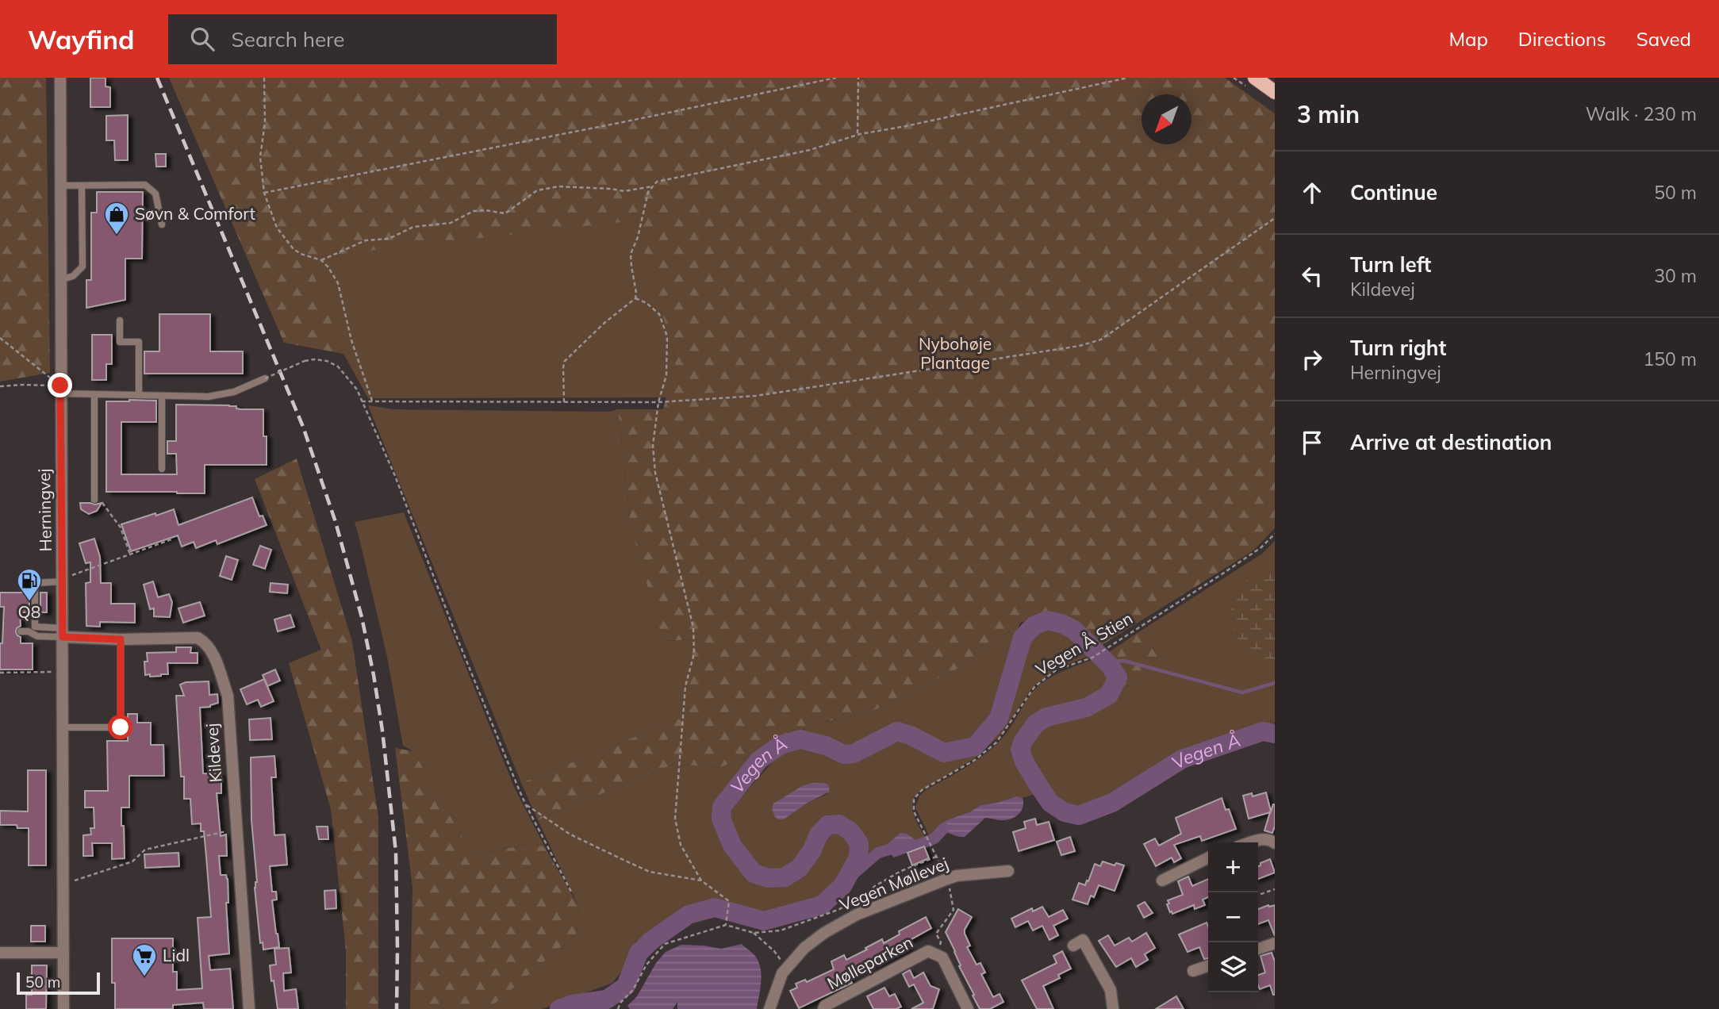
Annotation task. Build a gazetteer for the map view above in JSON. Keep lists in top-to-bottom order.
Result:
{
  "streets": {
    "street": [
      "Herningvej",
      "Kildevej",
      "Vegen Møllevej",
      "Mølleparken"
    ],
    "path": ["Vegen Å Stien"]
  },
  "crossings": [
    ["Herningvej", "Kildevej"],
    ["Vegen Å Stien", "Vegen Møllevej"],
    ["Vegen Å Stien", "Mølleparken"]
  ],
  "water": ["Vegen Å"],
  "parks": ["Nybohøje Plantage"],
  "places": {
    "shop": ["Søvn & Comfort"],
    "fuel station": ["Q8"],
    "supermarket": ["Lidl"]
  },
  "scale_bar": "50 m",
  "north": "bottom left",
  "page": {
    "header": "Wayfind",
    "search": "Search here",
    "nav": ["Map", "Directions", "Saved"],
    "heading": ["3 min", "Walk · 230 m"],
    "list": [
      ["Continue", "50 m"],
      ["Turn left", "Kildevej", "30 m"],
      ["Turn right", "Herningvej", "150 m"],
      "Arrive at destination"
    ],
    "map_buttons": ["+", "−"],
    "scale": "50 m"
  }
}
